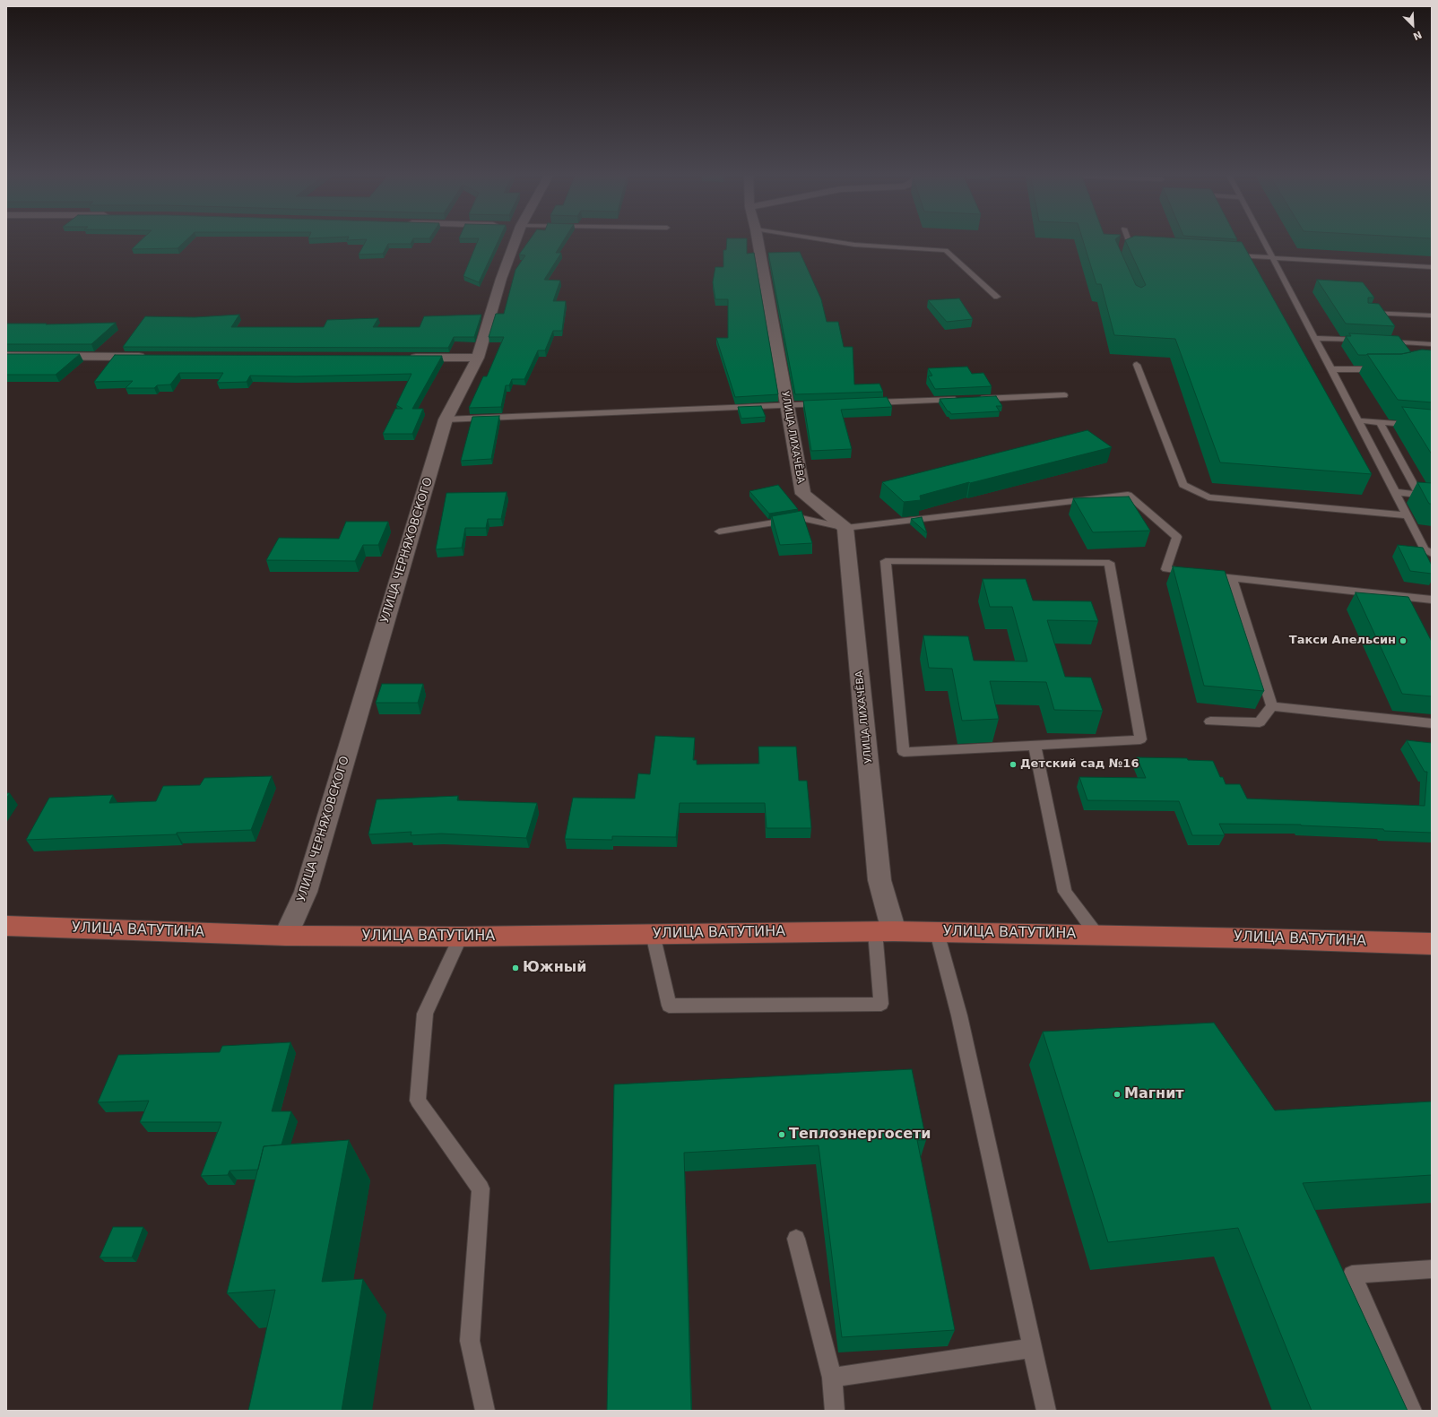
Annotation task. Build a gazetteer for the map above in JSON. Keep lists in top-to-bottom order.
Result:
{
  "streets": {
    "main road": ["УЛИЦА ВАТУТИНА"],
    "street": ["УЛИЦА ЛИХАЧЁВА", "УЛИЦА ЧЕРНЯХОВСКОГО"]
  },
  "crossings": [
    ["УЛИЦА ЛИХАЧЁВА", "УЛИЦА ВАТУТИНА"],
    ["УЛИЦА ЧЕРНЯХОВСКОГО", "УЛИЦА ВАТУТИНА"]
  ],
  "places": [
    "Такси Апельсин",
    "Детский сад №16",
    "Южный",
    "Магнит",
    "Теплоэнергосети"
  ],
  "north": "bottom right"
}
